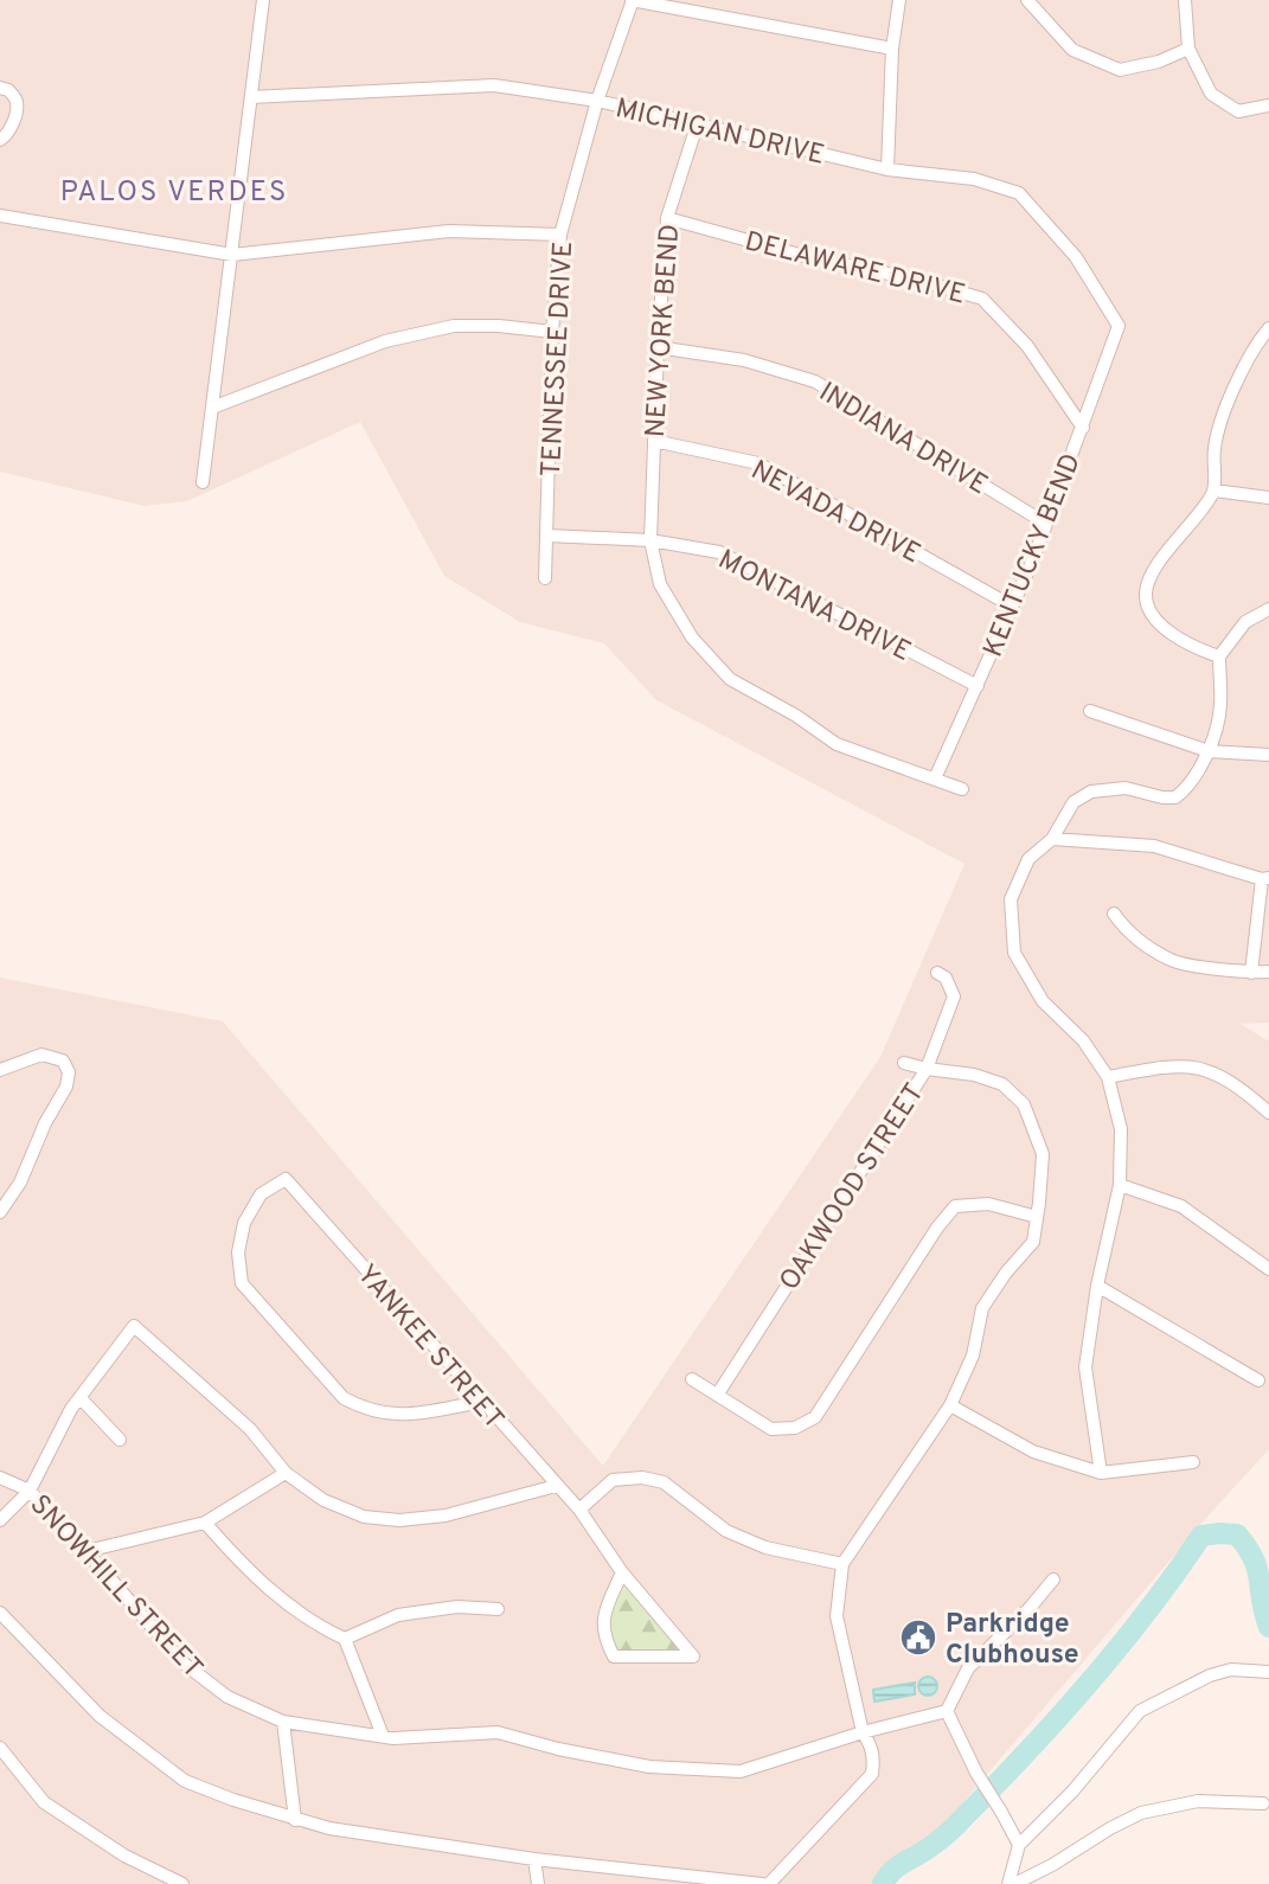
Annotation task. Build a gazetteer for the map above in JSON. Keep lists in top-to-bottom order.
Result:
{
  "streets": {
    "street": [
      "MICHIGAN DRIVE",
      "DELAWARE DRIVE",
      "NEW YORK BEND",
      "TENNESSEE DRIVE",
      "INDIANA DRIVE",
      "NEVADA DRIVE",
      "KENTUCKY BEND",
      "MONTANA DRIVE",
      "OAKWOOD STREET",
      "YANKEE STREET",
      "SNOWHILL STREET"
    ]
  },
  "crossings": [
    ["MICHIGAN DRIVE", "NEW YORK BEND"],
    ["MICHIGAN DRIVE", "TENNESSEE DRIVE"],
    ["MICHIGAN DRIVE", "KENTUCKY BEND"],
    ["DELAWARE DRIVE", "NEW YORK BEND"],
    ["DELAWARE DRIVE", "KENTUCKY BEND"],
    ["NEW YORK BEND", "INDIANA DRIVE"],
    ["NEW YORK BEND", "NEVADA DRIVE"],
    ["NEW YORK BEND", "MONTANA DRIVE"],
    ["TENNESSEE DRIVE", "MONTANA DRIVE"],
    ["INDIANA DRIVE", "KENTUCKY BEND"],
    ["NEVADA DRIVE", "KENTUCKY BEND"],
    ["KENTUCKY BEND", "MONTANA DRIVE"]
  ],
  "districts": ["PALOS VERDES"],
  "places": {
    "public building": ["Parkridge Clubhouse"]
  }
}
